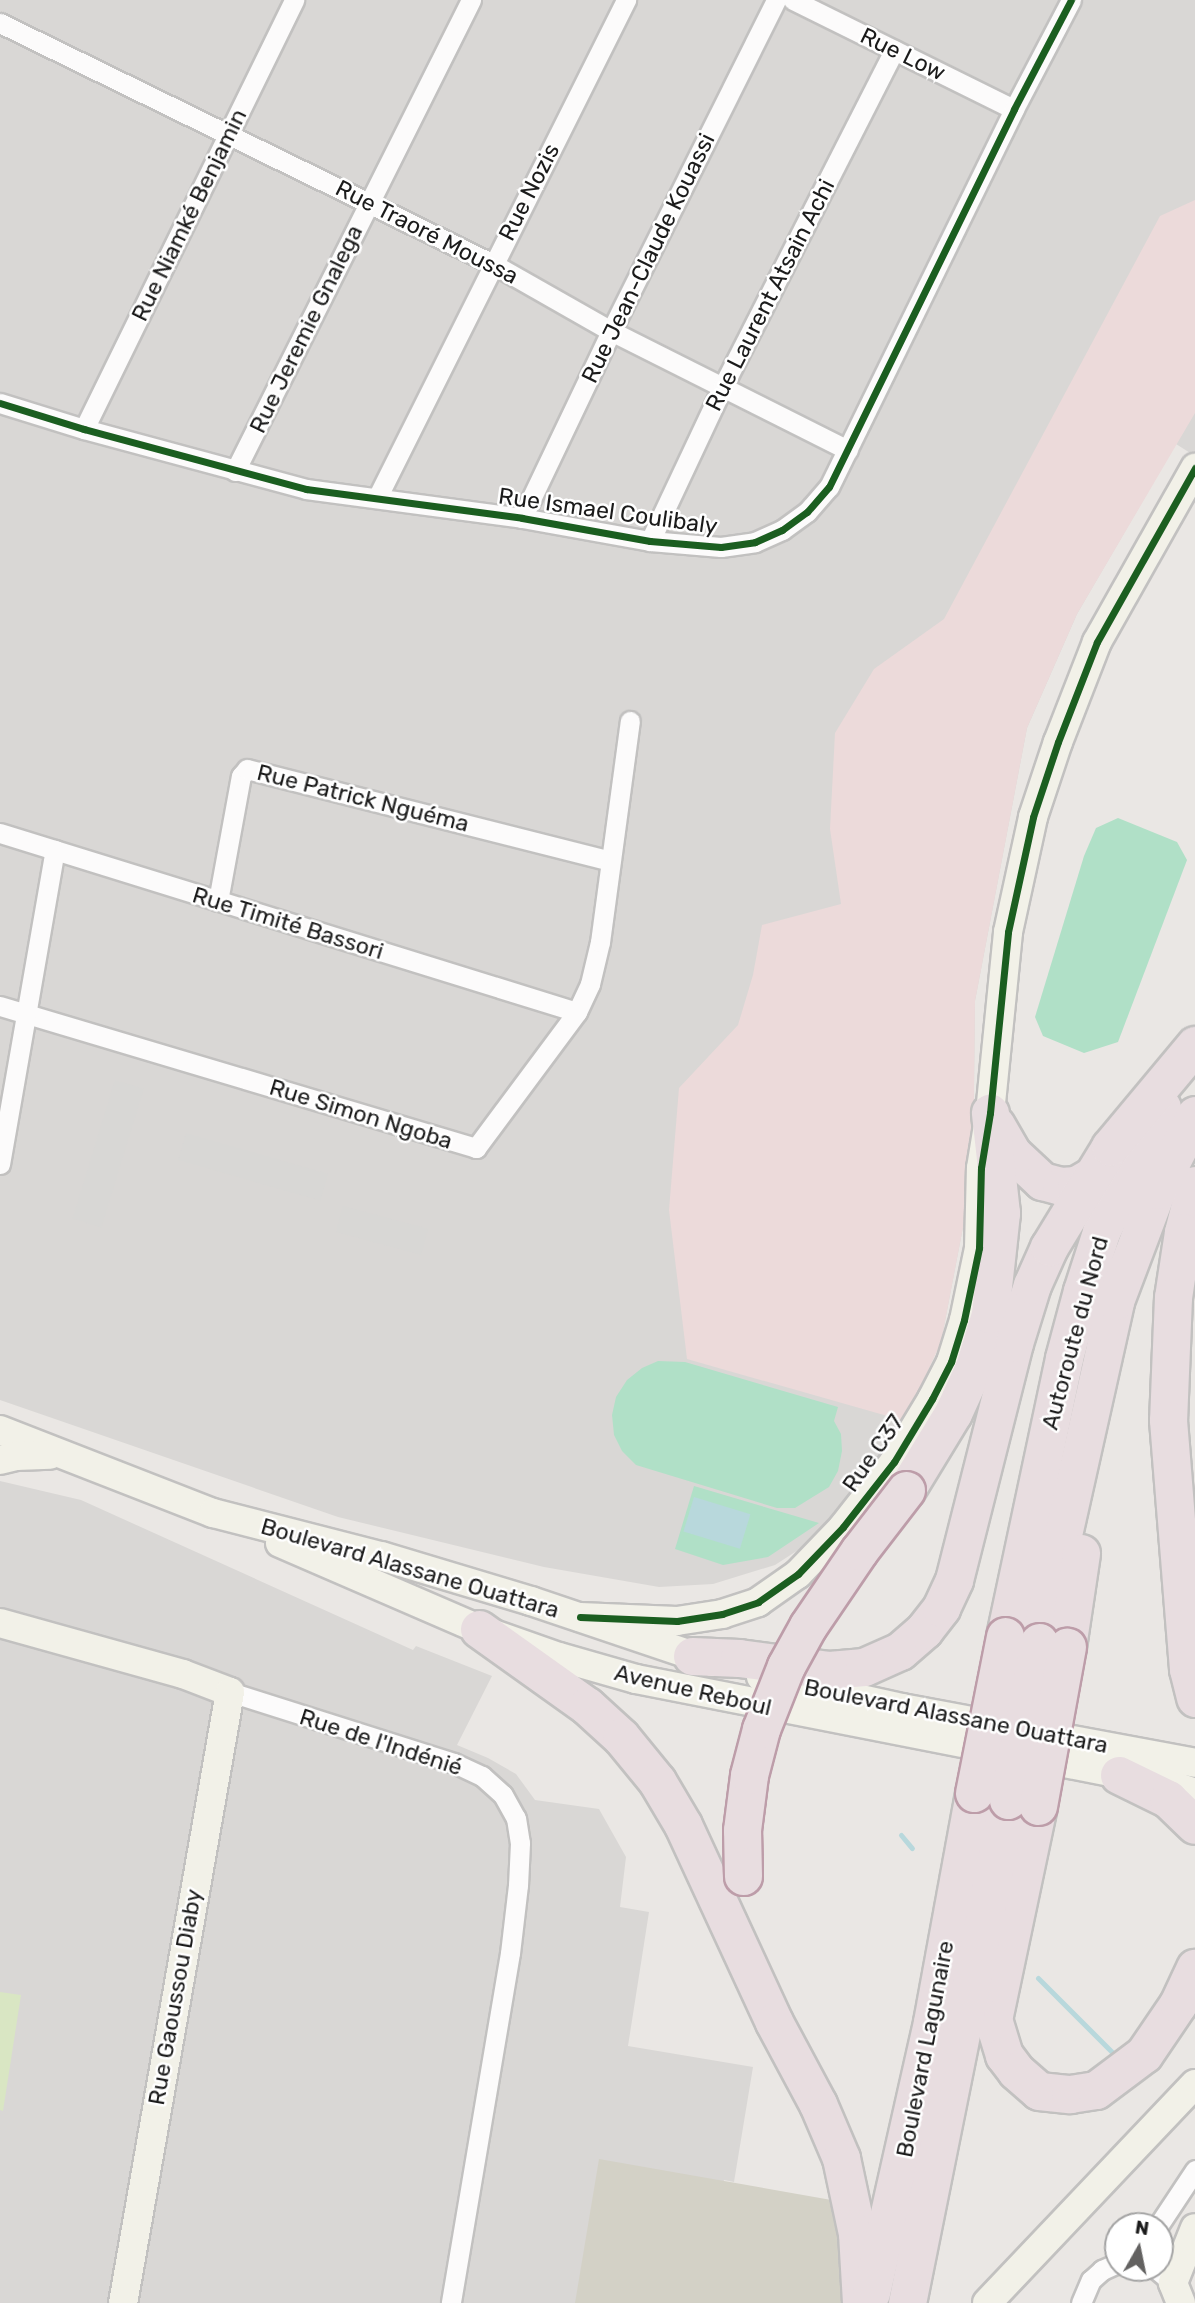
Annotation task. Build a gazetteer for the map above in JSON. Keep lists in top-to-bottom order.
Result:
{
  "streets": {
    "highway": ["Autoroute du Nord", "Boulevard Lagunaire"],
    "main road": [
      "Rue C37",
      "Boulevard Alassane Ouattara",
      "Avenue Reboul",
      "Rue de l'Indénié",
      "Rue Gaoussou Diaby"
    ],
    "street": [
      "Rue Low",
      "Rue Nozis",
      "Rue Niamké Benjamin",
      "Rue Traoré Moussa",
      "Rue Jean-Claude Kouassi",
      "Rue Laurent Atsain Achi",
      "Rue Jeremie Gnalega",
      "Rue Ismael Coulibaly",
      "Rue Patrick Nguéma",
      "Rue Timité Bassori",
      "Rue Simon Ngoba"
    ]
  },
  "crossings": [
    ["Rue Low", "Rue Laurent Atsain Achi"],
    ["Rue Low", "Rue Ismael Coulibaly"],
    ["Rue Nozis", "Rue Traoré Moussa"],
    ["Rue Nozis", "Rue Ismael Coulibaly"],
    ["Rue Niamké Benjamin", "Rue Traoré Moussa"],
    ["Rue Niamké Benjamin", "Rue Ismael Coulibaly"],
    ["Rue Traoré Moussa", "Rue Jean-Claude Kouassi"],
    ["Rue Traoré Moussa", "Rue Laurent Atsain Achi"],
    ["Rue Traoré Moussa", "Rue Jeremie Gnalega"],
    ["Rue Traoré Moussa", "Rue Ismael Coulibaly"],
    ["Rue Jean-Claude Kouassi", "Rue Ismael Coulibaly"],
    ["Rue Laurent Atsain Achi", "Rue Ismael Coulibaly"],
    ["Rue Jeremie Gnalega", "Rue Ismael Coulibaly"],
    ["Rue Patrick Nguéma", "Rue Timité Bassori"],
    ["Rue Patrick Nguéma", "Rue Simon Ngoba"],
    ["Rue Timité Bassori", "Rue Simon Ngoba"],
    ["Rue C37", "Boulevard Alassane Ouattara"],
    ["Boulevard Alassane Ouattara", "Avenue Reboul"],
    ["Rue de l'Indénié", "Rue Gaoussou Diaby"]
  ],
  "north": "top"
}
